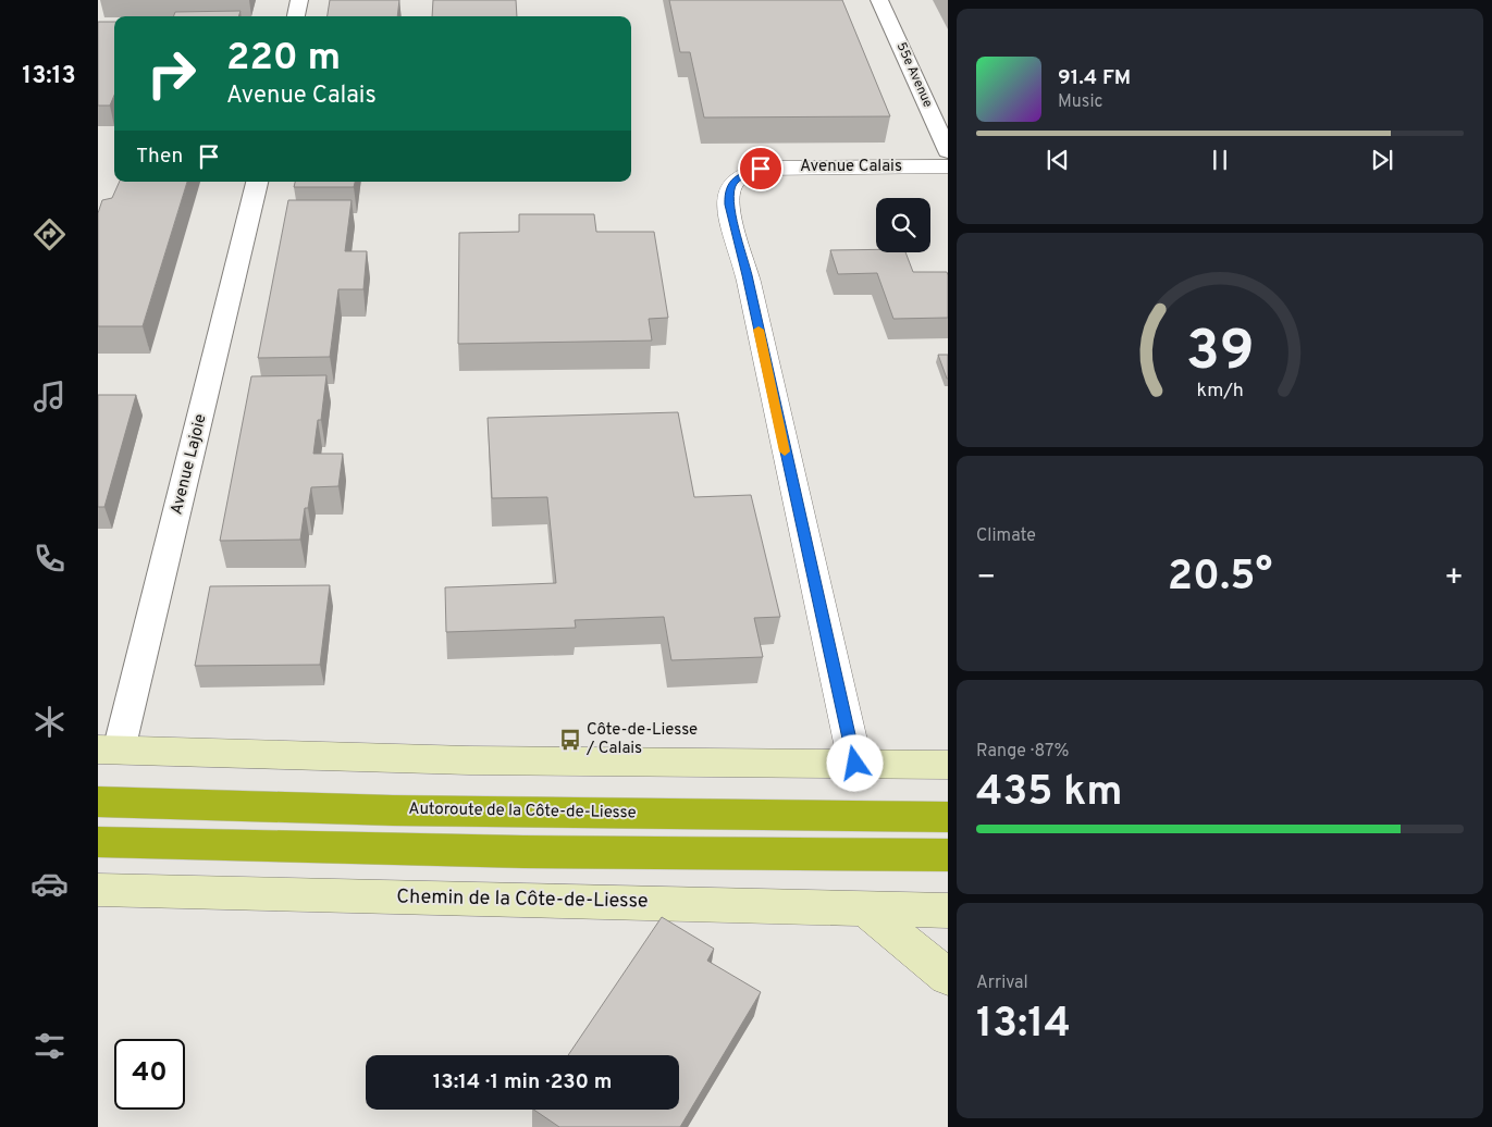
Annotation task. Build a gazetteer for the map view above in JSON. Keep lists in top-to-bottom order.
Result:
{
  "streets": {
    "highway": ["Autoroute de la Côte-de-Liesse"],
    "main road": ["Chemin de la Côte-de-Liesse"],
    "street": ["55e Avenue", "Avenue Calais", "Avenue Lajoie"]
  },
  "places": {
    "bus stop": ["Côte-de-Liesse / Calais"]
  },
  "page": {
    "tabs": "13:13",
    "turn": ["220 m", "Avenue Calais"],
    "song": ["91.4 FM", "Music"],
    "then": "Then",
    "tile": [
      "Climate",
      ["Range · 87%", "435 km"],
      ["Arrival", "13:14"]
    ],
    "heat": ["−", "20.5°", "+"],
    "limit": "40",
    "trip": "13:14 · 1 min · 230 m",
    "gauge": ["39", "km/h"]
  }
}
